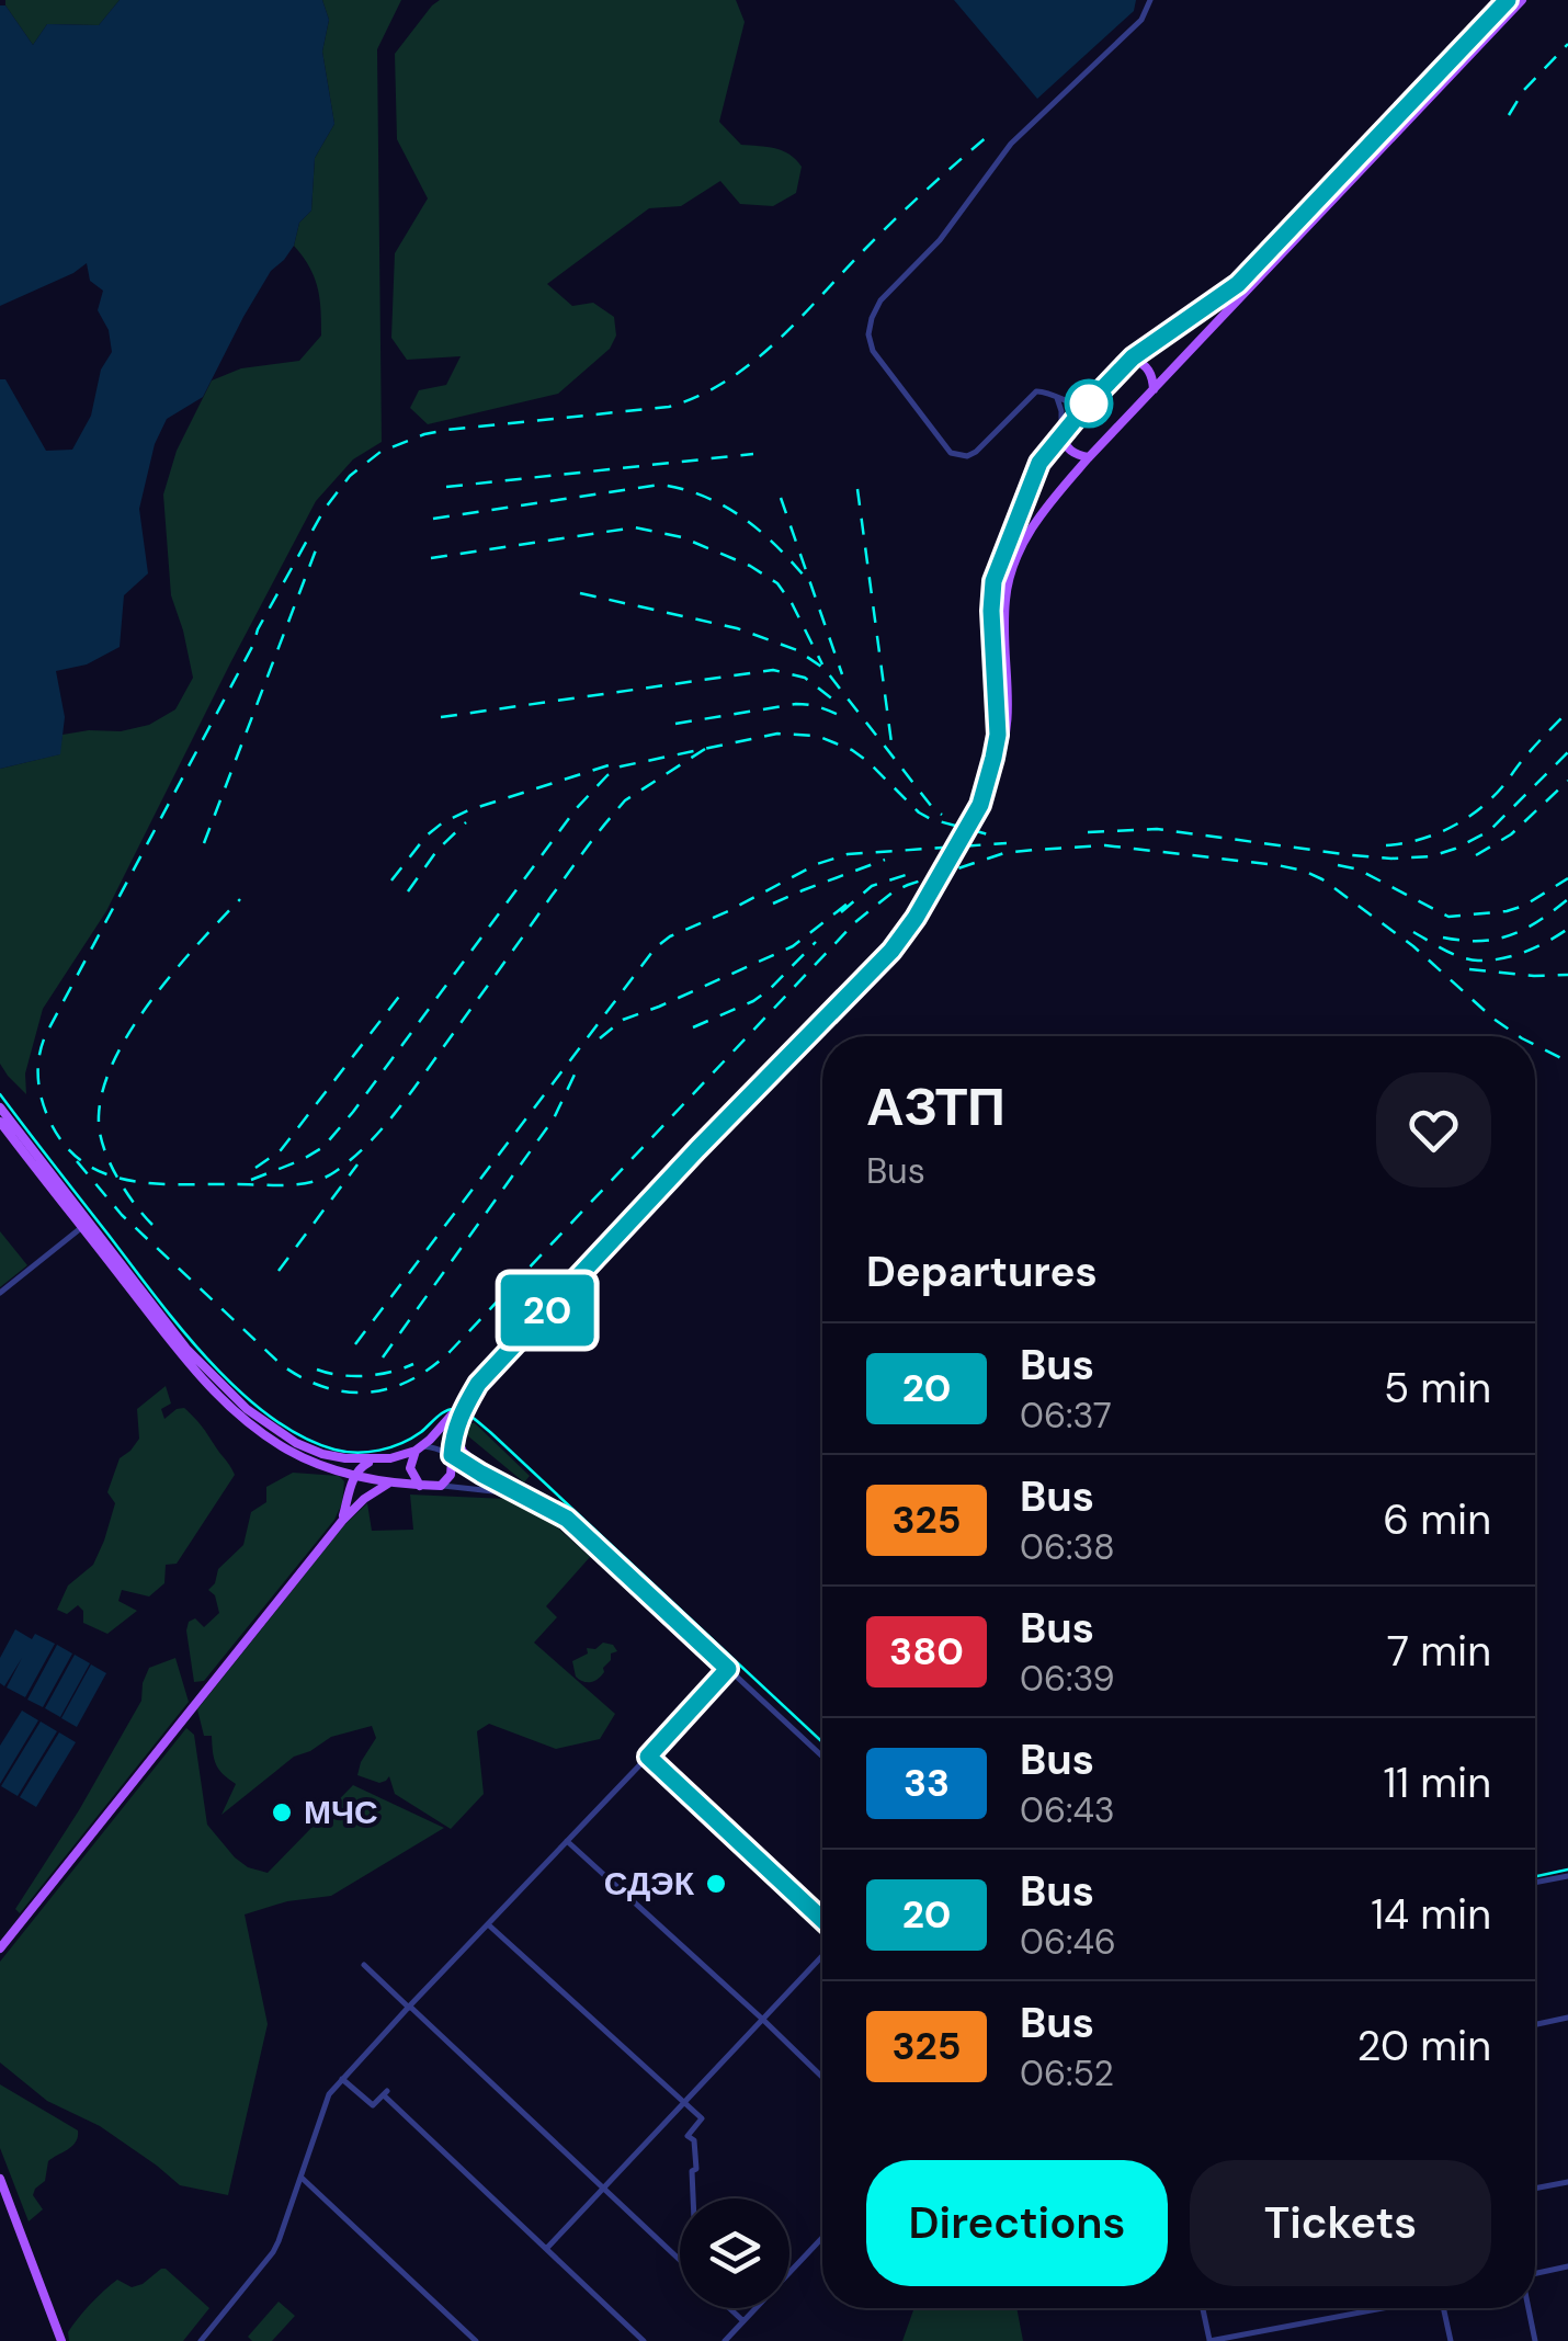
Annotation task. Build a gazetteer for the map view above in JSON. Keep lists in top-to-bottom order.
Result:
{
  "places": ["МЧС", "СДЭК"],
  "lines": ["bus line 20"],
  "page": {
    "on_map": "20",
    "heading": [
      ["АЗТП", "Bus"],
      "Departures"
    ],
    "list": [
      {
        "mark": "20",
        "name": "Bus",
        "note": "06:37",
        "value": "5 min"
      },
      {
        "mark": "325",
        "name": "Bus",
        "note": "06:38",
        "value": "6 min"
      },
      {
        "mark": "380",
        "name": "Bus",
        "note": "06:39",
        "value": "7 min"
      },
      {
        "mark": "33",
        "name": "Bus",
        "note": "06:43",
        "value": "11 min"
      },
      {
        "mark": "20",
        "name": "Bus",
        "note": "06:46",
        "value": "14 min"
      },
      {
        "mark": "325",
        "name": "Bus",
        "note": "06:52",
        "value": "20 min"
      }
    ],
    "buttons": ["Directions", "Tickets"]
  }
}
